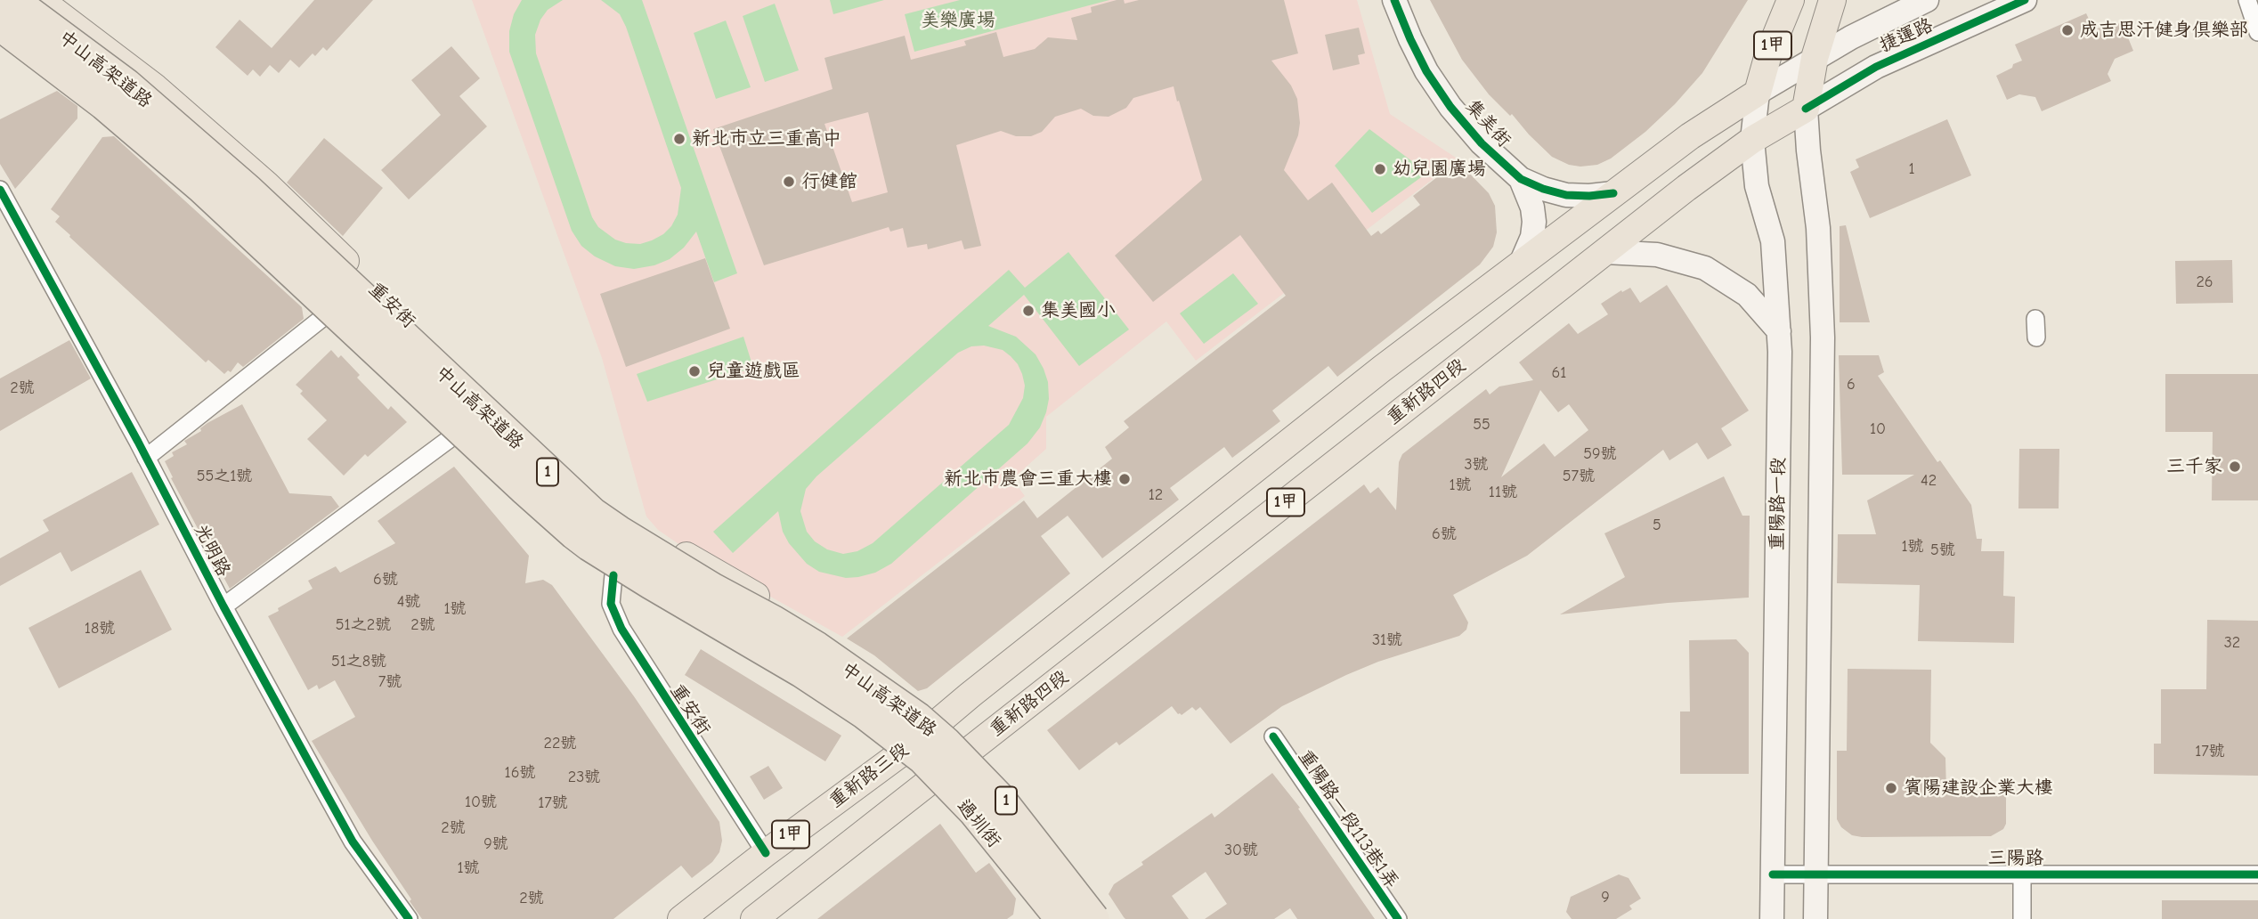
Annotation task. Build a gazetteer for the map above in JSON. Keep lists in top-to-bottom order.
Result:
{
  "streets": {
    "highway": ["中山高架道路", "1"],
    "main road": [
      "捷運路",
      "1甲",
      "集美街",
      "重安街",
      "重新路四段",
      "重陽路一段",
      "重新路三段",
      "過圳街"
    ],
    "street": ["光明路", "重陽路一段113巷1弄", "三陽路"]
  },
  "crossings": [
    ["捷運路", "1甲"],
    ["捷運路", "重新路四段"],
    ["捷運路", "重陽路一段"],
    ["1甲", "集美街"],
    ["1甲", "重安街"],
    ["1甲", "重新路四段"],
    ["1甲", "重陽路一段"],
    ["1甲", "重新路三段"],
    ["1甲", "過圳街"],
    ["重安街", "1"],
    ["重安街", "重新路三段"],
    ["重安街", "過圳街"],
    ["重新路四段", "重陽路一段"],
    ["重新路四段", "過圳街"],
    ["1", "重新路三段"],
    ["1", "過圳街"],
    ["重陽路一段", "三陽路"],
    ["重新路三段", "過圳街"]
  ],
  "parks": ["美樂廣場"],
  "places": [
    "成吉思汗健身俱樂部",
    "新北市立三重高中",
    "幼兒園廣場",
    "行健館",
    "集美國小",
    "兒童遊戲區",
    "三千家",
    "新北市農會三重大樓",
    "賓陽建設企業大樓"
  ],
  "house_numbers": [
    "1",
    "26",
    "61",
    "6",
    "2號",
    "55",
    "10",
    "59號",
    "3號",
    "55之1號",
    "57號",
    "42",
    "1號",
    "11號",
    "12",
    "5",
    "6號",
    "1號",
    "5號",
    "6號",
    "4號",
    "1號",
    "51之2號",
    "2號",
    "18號",
    "31號",
    "32",
    "51之8號",
    "7號",
    "22號",
    "17號",
    "16號",
    "23號",
    "10號",
    "17號",
    "2號",
    "9號",
    "30號",
    "1號",
    "9",
    "2號"
  ]
}
